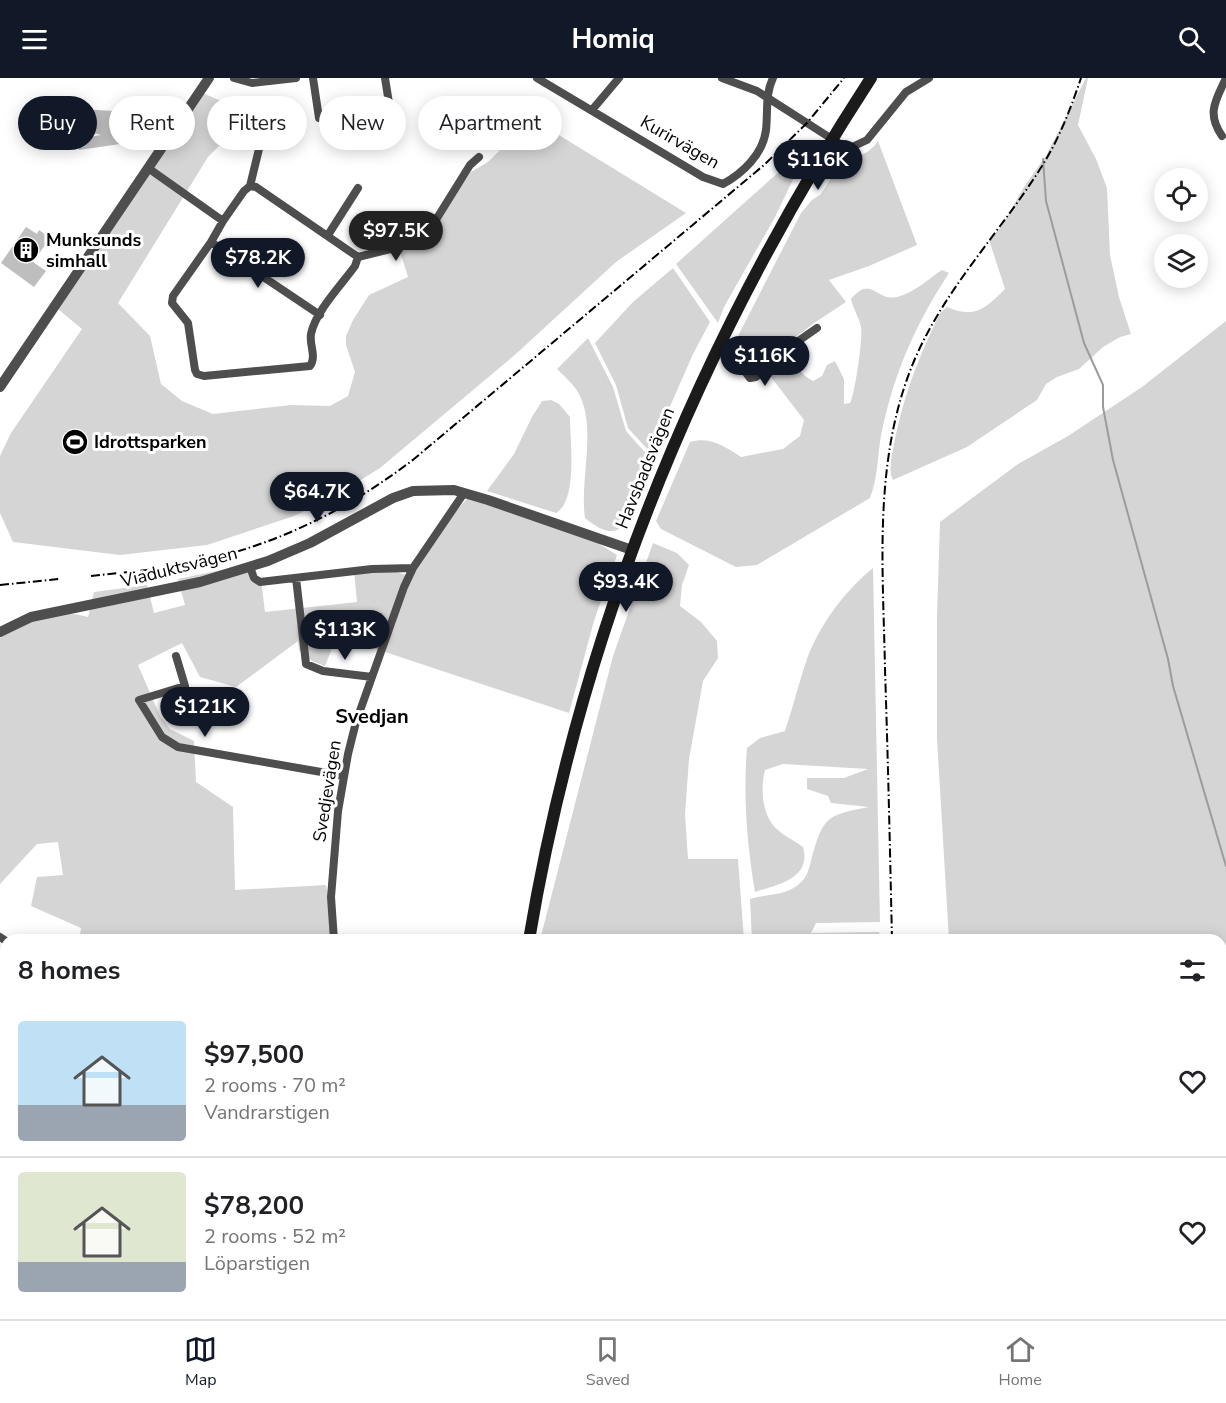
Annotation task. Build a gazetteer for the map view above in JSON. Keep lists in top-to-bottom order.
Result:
{
  "streets": {
    "main road": ["Havsbadsvägen"],
    "street": ["Kurirvägen", "Viaduktsvägen", "Svedjevägen"]
  },
  "crossings": [
    ["Havsbadsvägen", "Viaduktsvägen"],
    ["Viaduktsvägen", "Svedjevägen"]
  ],
  "districts": ["Svedjan"],
  "places": {
    "building": ["Munksunds simhall"],
    "sports": ["Idrottsparken"]
  },
  "page": {
    "header": "Homiq",
    "chip": [
      "Buy",
      "Rent",
      "Filters",
      "New",
      "Apartment"
    ],
    "price": [
      "$116K",
      "$97.5K",
      "$78.2K",
      "$116K",
      "$64.7K",
      "$93.4K",
      "$113K",
      "$121K"
    ],
    "heading": "8 homes",
    "list": [
      {
        "name": "$97,500",
        "note": "2 rooms · 70 m² · Vandrarstigen"
      },
      {
        "name": "$78,200",
        "note": "2 rooms · 52 m² · Löparstigen"
      }
    ],
    "tabs": ["Map", "Saved", "Home"]
  }
}
